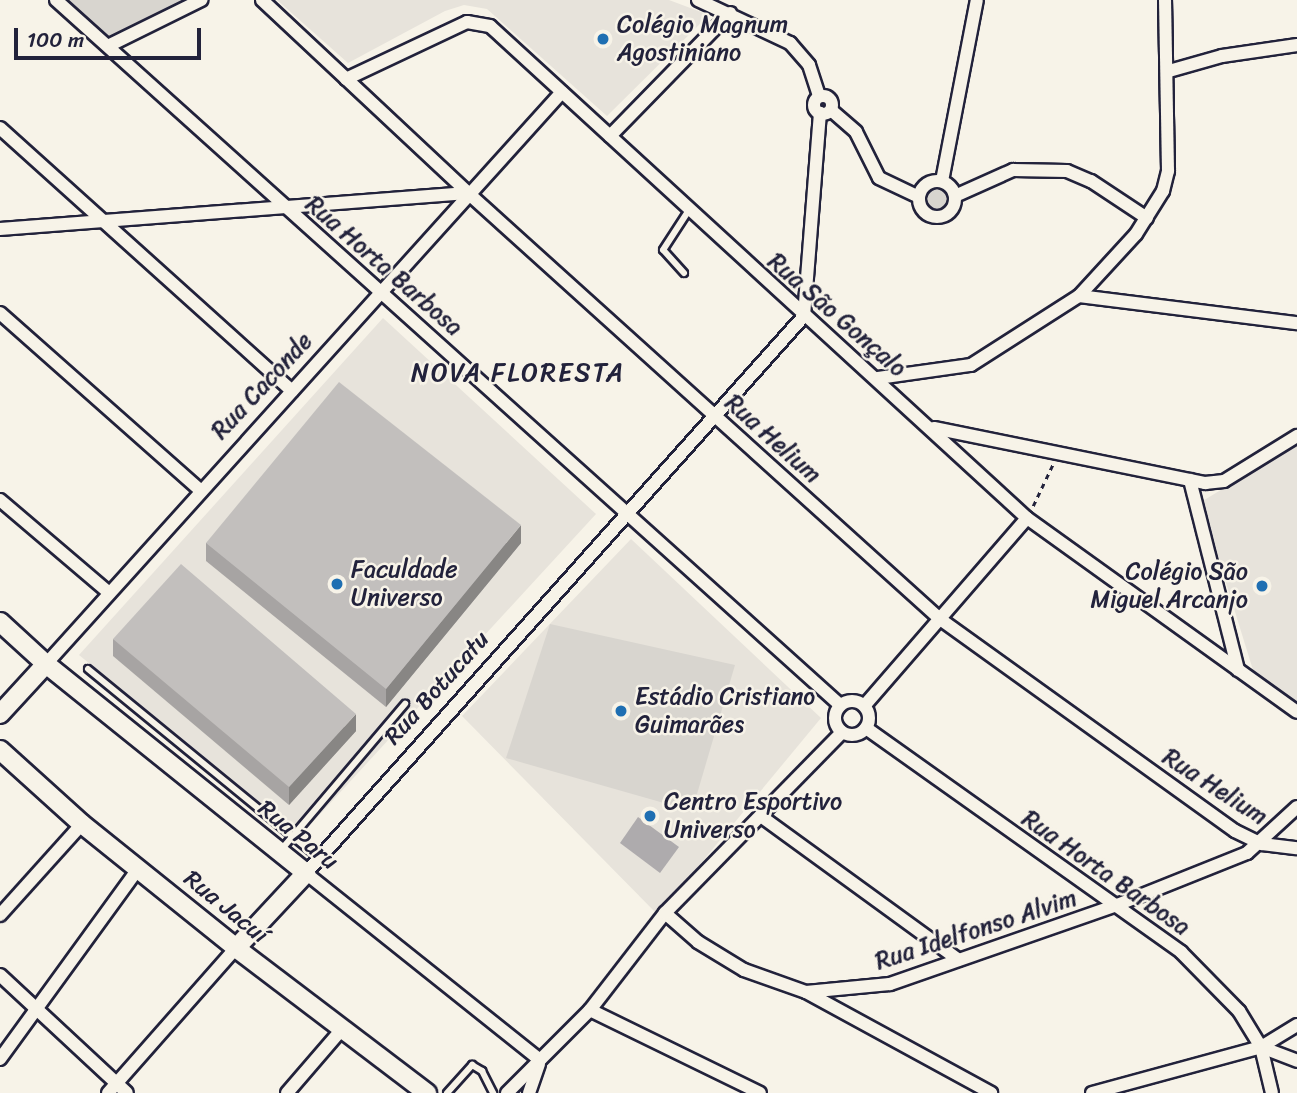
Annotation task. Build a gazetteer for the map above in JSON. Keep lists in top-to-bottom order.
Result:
{
  "streets": {
    "street": [
      "Rua Horta Barbosa",
      "Rua São Gonçalo",
      "Rua Caconde",
      "Rua Helium",
      "Rua Botucatu",
      "Rua Paru",
      "Rua Jacuí",
      "Rua Idelfonso Alvim"
    ]
  },
  "crossings": [
    ["Rua Horta Barbosa", "Rua Caconde"],
    ["Rua Horta Barbosa", "Rua Botucatu"],
    ["Rua Horta Barbosa", "Rua Idelfonso Alvim"],
    ["Rua São Gonçalo", "Rua Caconde"],
    ["Rua São Gonçalo", "Rua Helium"],
    ["Rua São Gonçalo", "Rua Botucatu"],
    ["Rua Caconde", "Rua Helium"],
    ["Rua Caconde", "Rua Paru"],
    ["Rua Helium", "Rua Botucatu"],
    ["Rua Helium", "Rua Idelfonso Alvim"],
    ["Rua Botucatu", "Rua Paru"],
    ["Rua Botucatu", "Rua Jacuí"]
  ],
  "districts": ["NOVA FLORESTA"],
  "places": [
    "Colégio Magnum Agostiniano",
    "Faculdade Universo",
    "Colégio São Miguel Arcanjo",
    "Estádio Cristiano Guimarães",
    "Centro Esportivo Universo"
  ],
  "scale_bar": "100 m"
}
